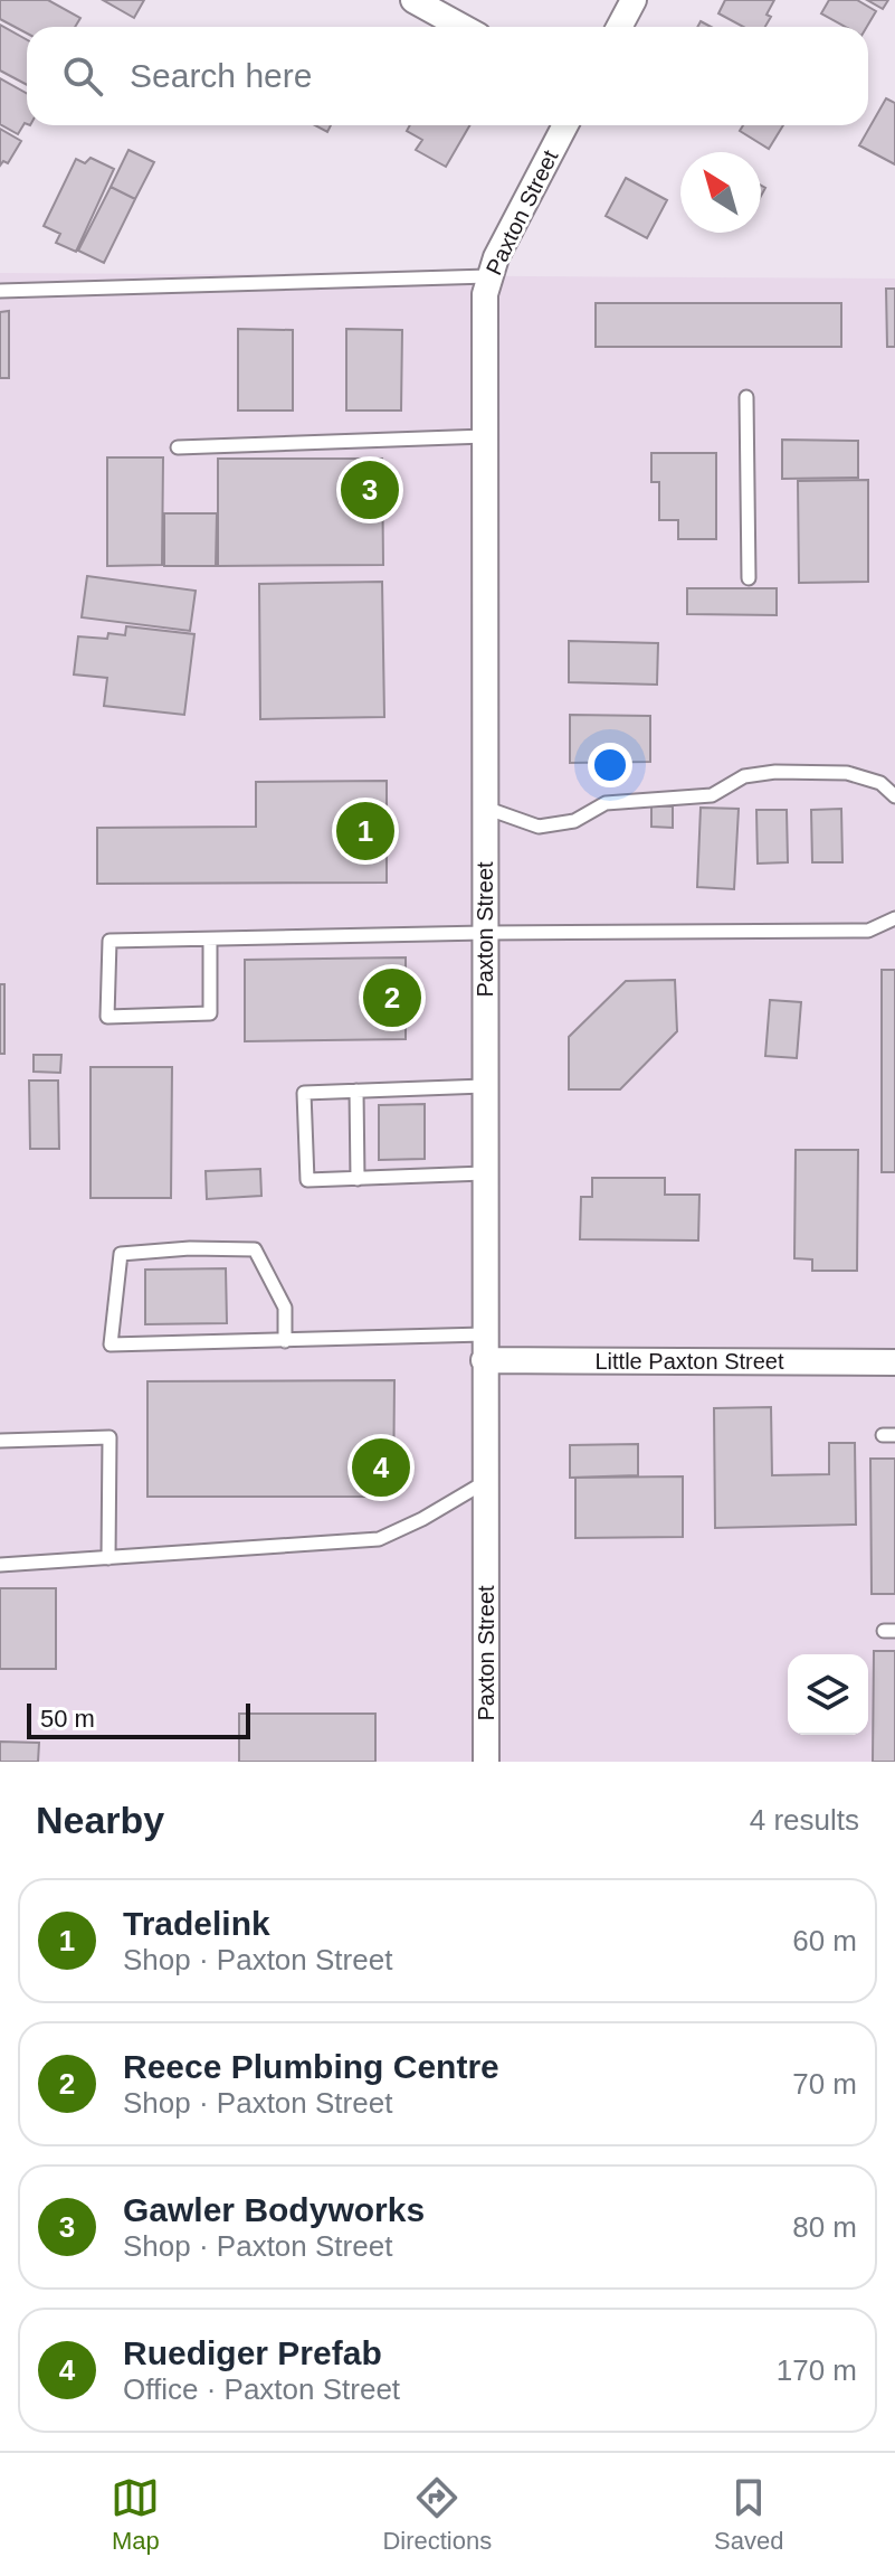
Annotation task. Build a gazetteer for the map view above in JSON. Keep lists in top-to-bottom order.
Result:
{
  "streets": {
    "street": ["Paxton Street", "Little Paxton Street"]
  },
  "crossings": [
    ["Paxton Street", "Little Paxton Street"]
  ],
  "scale_bar": "50 m",
  "north": "top left",
  "page": {
    "search": "Search here",
    "pins": [
      "3",
      "1",
      "2",
      "4"
    ],
    "scale": "50 m",
    "heading": ["Nearby", "4 results"],
    "list": [
      {
        "mark": "1",
        "name": "Tradelink",
        "note": "Shop · Paxton Street",
        "value": "60 m"
      },
      {
        "mark": "2",
        "name": "Reece Plumbing Centre",
        "note": "Shop · Paxton Street",
        "value": "70 m"
      },
      {
        "mark": "3",
        "name": "Gawler Bodyworks",
        "note": "Shop · Paxton Street",
        "value": "80 m"
      },
      {
        "mark": "4",
        "name": "Ruediger Prefab",
        "note": "Office · Paxton Street",
        "value": "170 m"
      }
    ],
    "nav": ["Map", "Directions", "Saved"]
  }
}
